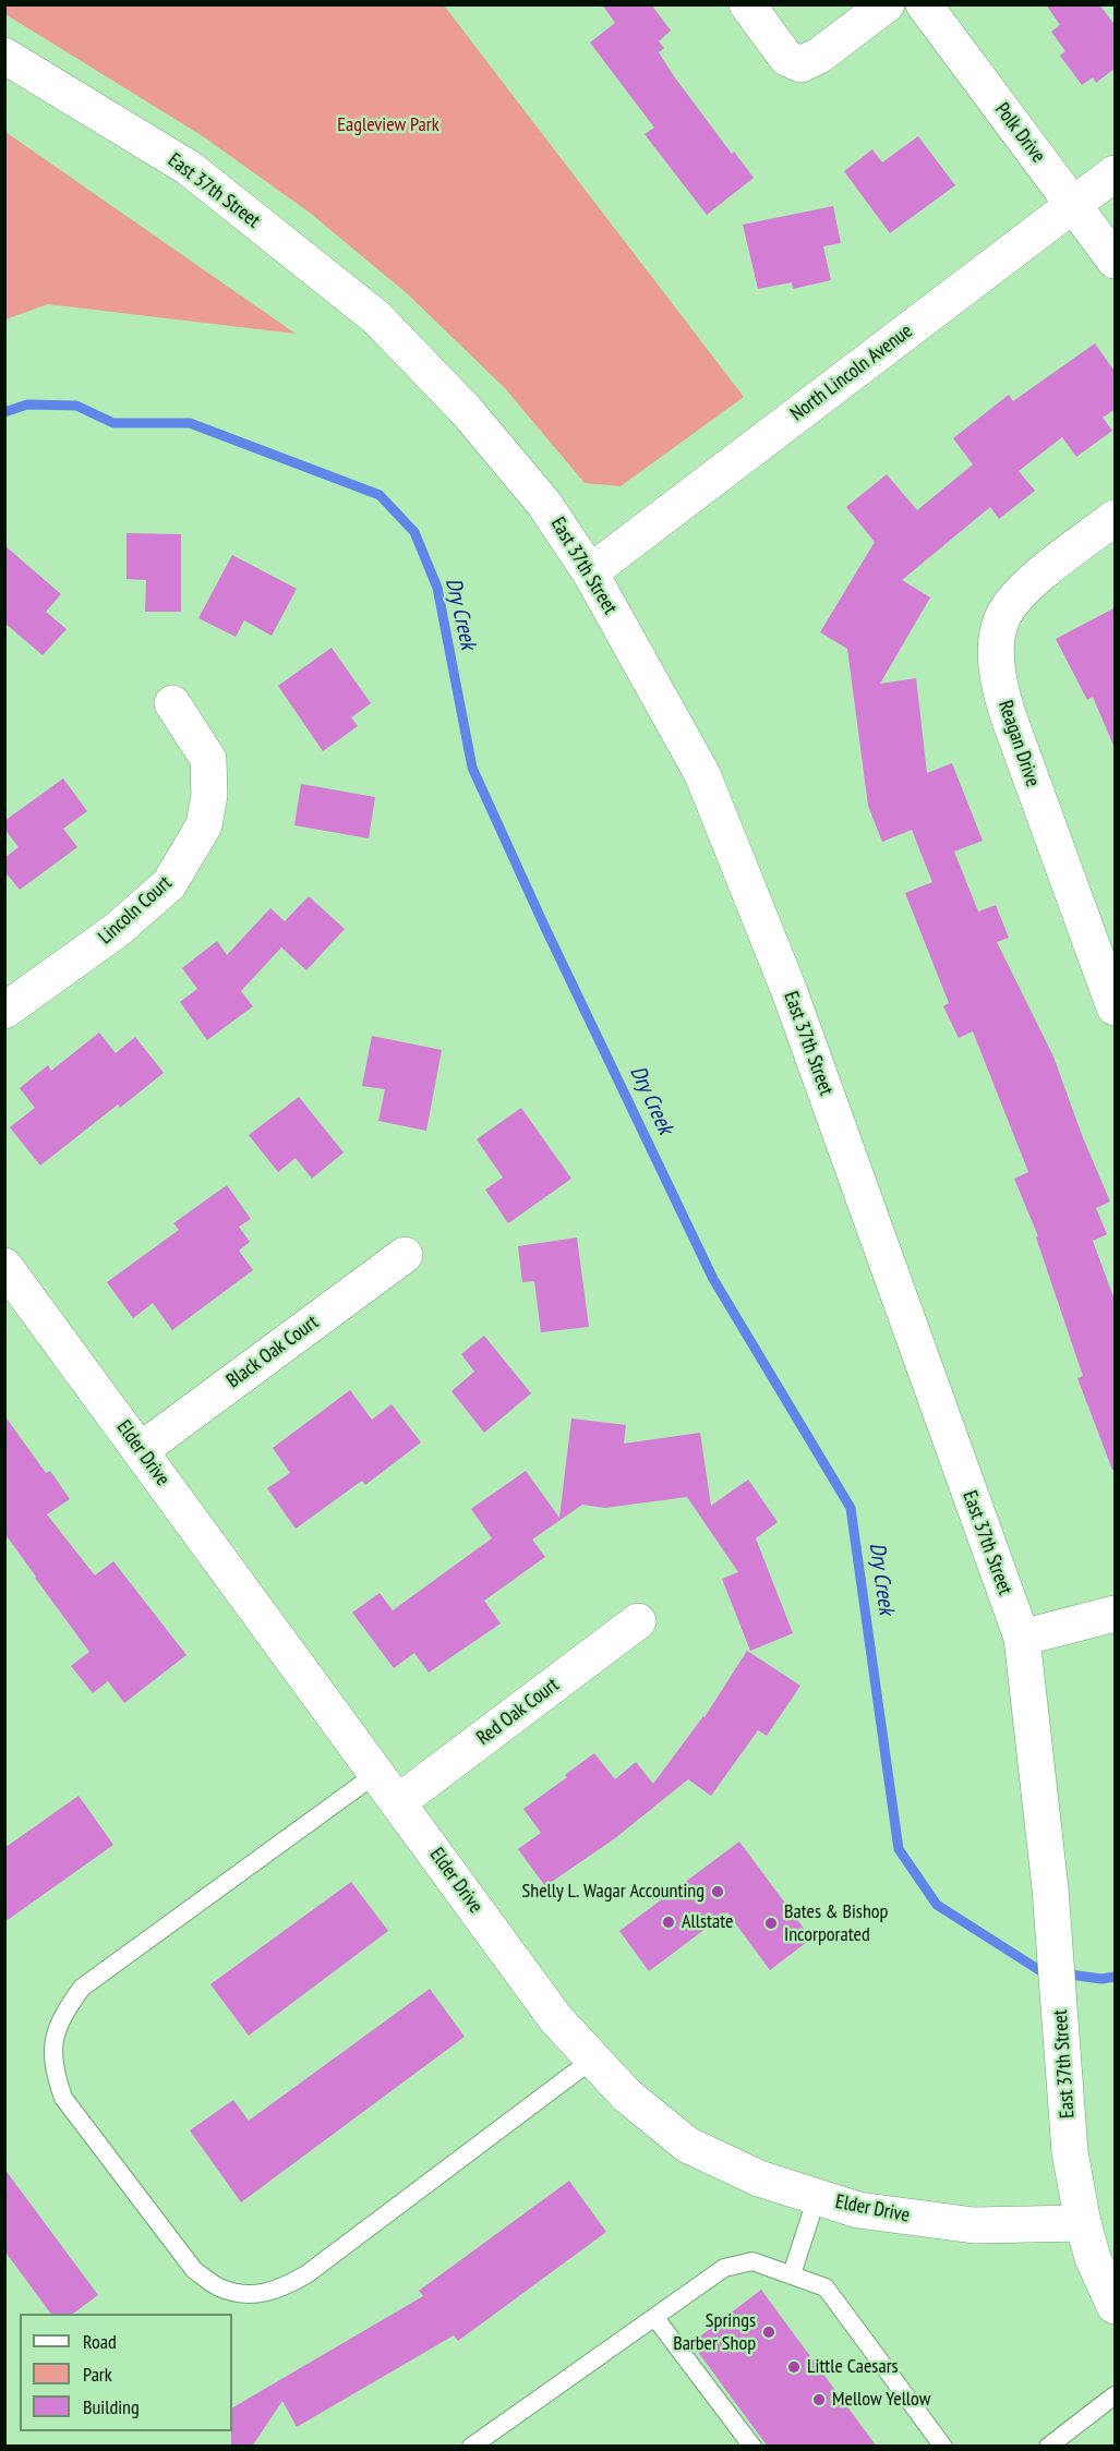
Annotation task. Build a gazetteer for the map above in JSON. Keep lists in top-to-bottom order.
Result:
{
  "streets": {
    "street": [
      "Polk Drive",
      "East 37th Street",
      "North Lincoln Avenue",
      "Reagan Drive",
      "Lincoln Court",
      "Black Oak Court",
      "Elder Drive",
      "Red Oak Court"
    ]
  },
  "crossings": [
    ["Polk Drive", "North Lincoln Avenue"],
    ["East 37th Street", "North Lincoln Avenue"],
    ["East 37th Street", "Elder Drive"],
    ["Black Oak Court", "Elder Drive"],
    ["Elder Drive", "Red Oak Court"]
  ],
  "water": ["Dry Creek"],
  "parks": ["Eagleview Park"],
  "places": [
    "Shelly L. Wagar Accounting",
    "Allstate",
    "Bates & Bishop Incorporated",
    "Springs Barber Shop",
    "Little Caesars",
    "Mellow Yellow"
  ],
  "legend": ["Road", "Park", "Building"]
}
